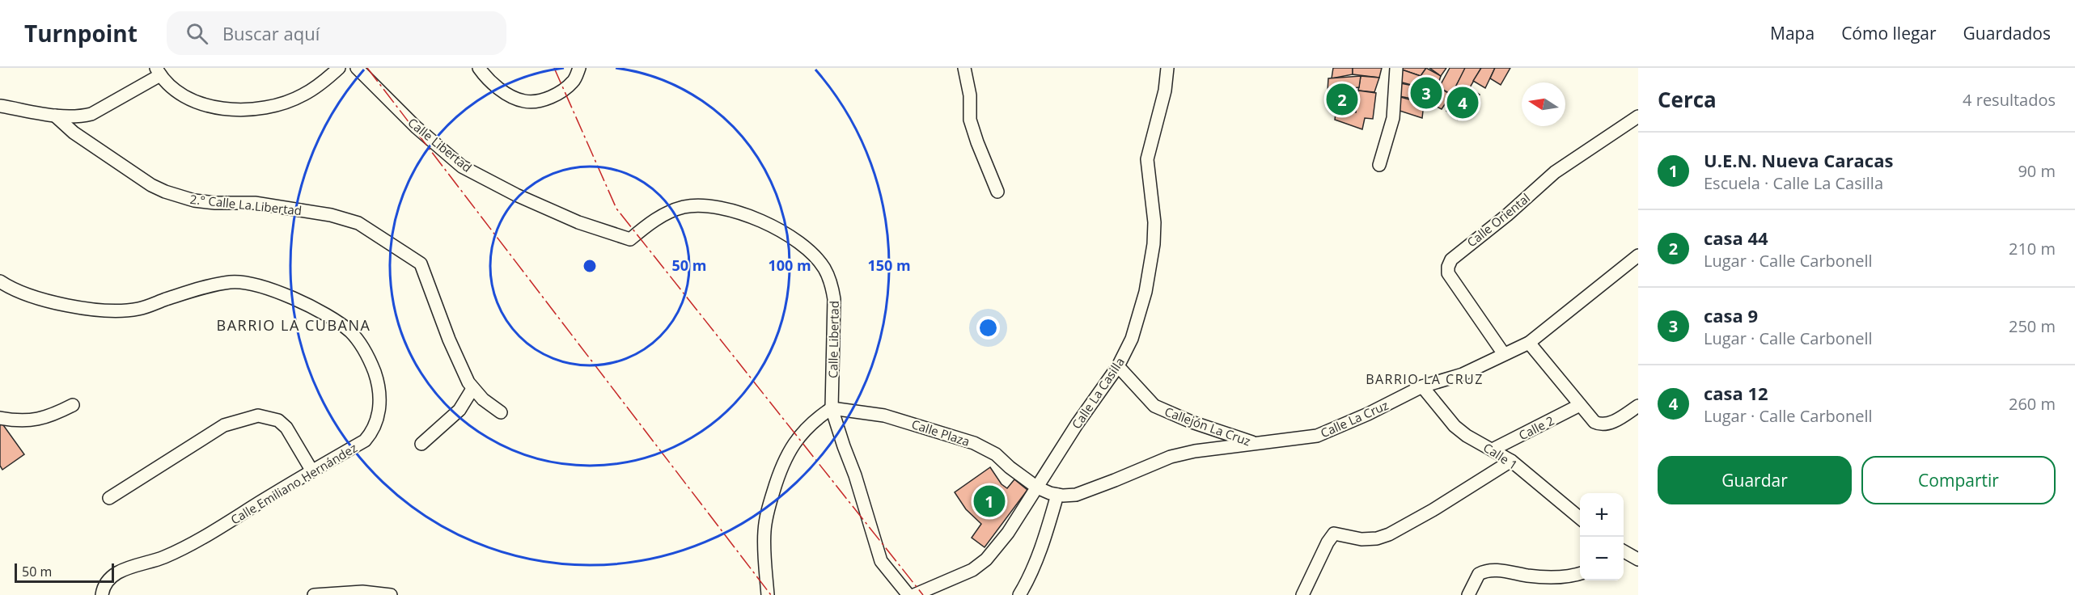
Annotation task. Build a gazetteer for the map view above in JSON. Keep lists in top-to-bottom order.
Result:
{
  "streets": {
    "street": [
      "Calle Libertad",
      "2.° Calle La Libertad",
      "Calle Oriental",
      "Calle La Casilla",
      "Calle La Cruz",
      "Callejón La Cruz",
      "Calle 2",
      "Calle Plaza",
      "Calle 1",
      "Calle Emiliano Hernández"
    ]
  },
  "crossings": [
    ["Calle Libertad", "Calle Plaza"],
    ["Calle Oriental", "Calle La Cruz"],
    ["Calle La Casilla", "Calle La Cruz"],
    ["Calle La Casilla", "Callejón La Cruz"],
    ["Calle La Casilla", "Calle Plaza"],
    ["Calle La Cruz", "Callejón La Cruz"],
    ["Calle La Cruz", "Calle Plaza"],
    ["Calle La Cruz", "Calle 1"],
    ["Calle 2", "Calle 1"]
  ],
  "districts": ["BARRIO LA CUBANA", "BARRIO LA CRUZ"],
  "scale_bar": "50 m",
  "north": "left",
  "page": {
    "header": "Turnpoint",
    "search": "Buscar aquí",
    "nav": ["Mapa", "Cómo llegar", "Guardados"],
    "heading": ["Cerca", "4 resultados"],
    "pins": [
      "3",
      "2",
      "4",
      "1"
    ],
    "list": [
      {
        "mark": "1",
        "name": "U.E.N. Nueva Caracas",
        "note": "Escuela · Calle La Casilla",
        "value": "90 m"
      },
      {
        "mark": "2",
        "name": "casa 44",
        "note": "Lugar · Calle Carbonell",
        "value": "210 m"
      },
      {
        "mark": "3",
        "name": "casa 9",
        "note": "Lugar · Calle Carbonell",
        "value": "250 m"
      },
      {
        "mark": "4",
        "name": "casa 12",
        "note": "Lugar · Calle Carbonell",
        "value": "260 m"
      }
    ],
    "buttons": ["Guardar", "Compartir"],
    "map_buttons": ["+", "−"],
    "scale": "50 m"
  },
  "rings": ["50 m", "100 m", "150 m"]
}
